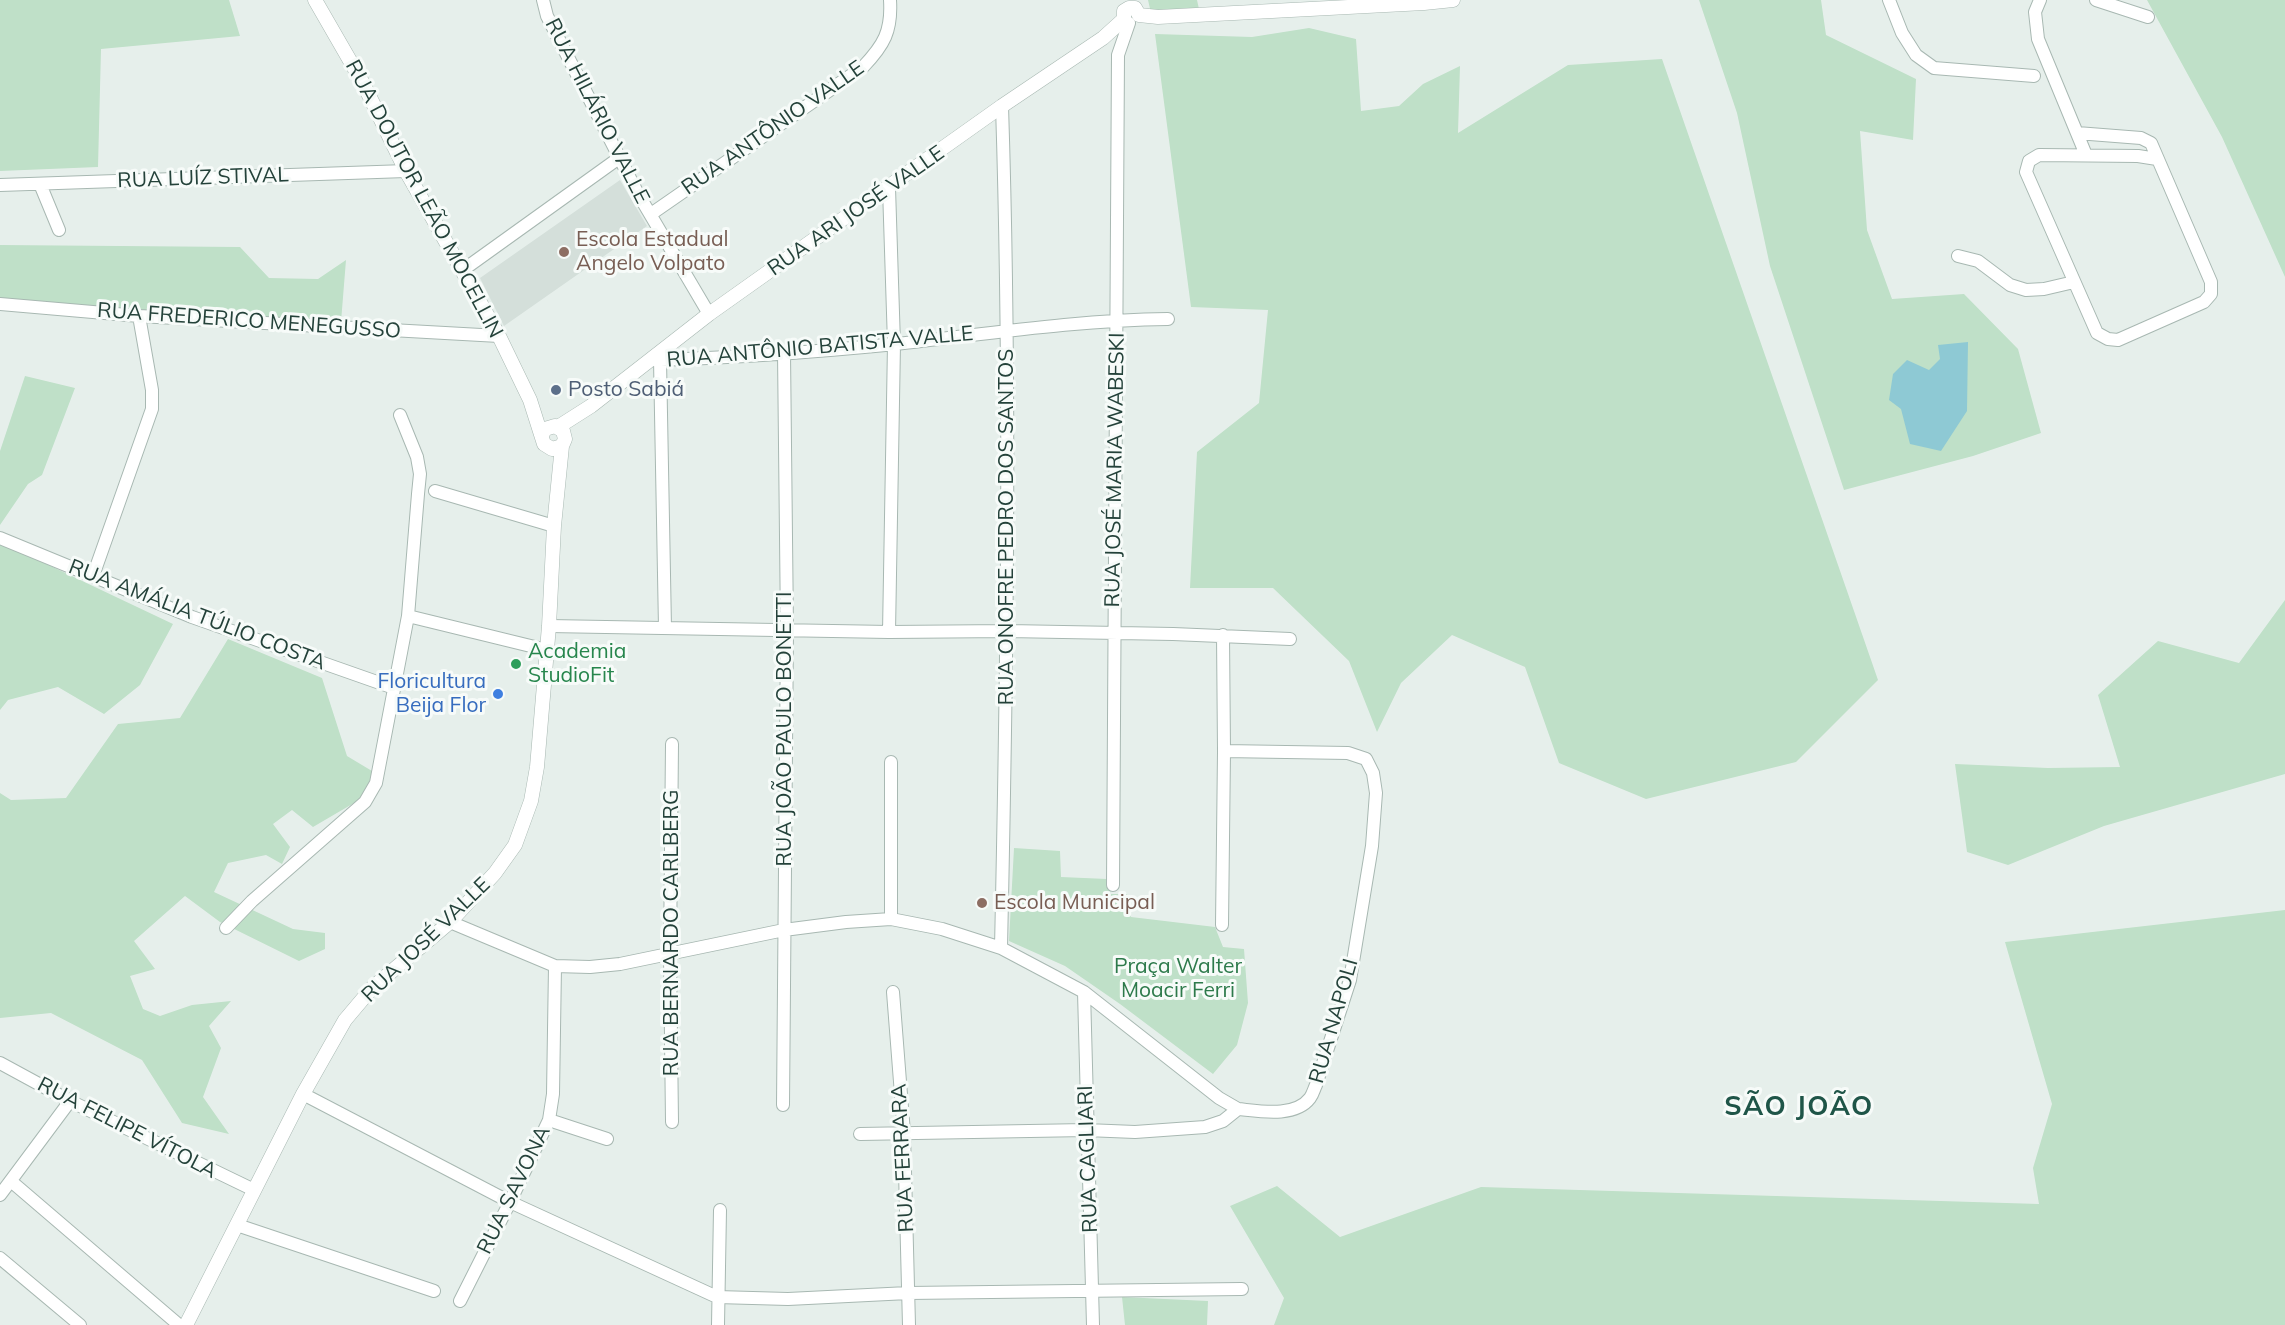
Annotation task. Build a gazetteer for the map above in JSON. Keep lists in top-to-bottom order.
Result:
{
  "streets": {
    "street": [
      "RUA HILÁRIO VALLE",
      "RUA ANTÔNIO VALLE",
      "RUA LUÍZ STIVAL",
      "RUA DOUTOR LEÃO MOCELLIN",
      "RUA ARI JOSÉ VALLE",
      "RUA FREDERICO MENEGUSSO",
      "RUA ANTÔNIO BATISTA VALLE",
      "RUA JOSÉ MARIA WABESKI",
      "RUA ONOFRE PEDRO DOS SANTOS",
      "RUA AMÁLIA TÚLIO COSTA",
      "RUA JOÃO PAULO BONETTI",
      "RUA BERNARDO CARLBERG",
      "RUA JOSÉ VALLE",
      "RUA NAPOLI",
      "RUA FELIPE VÍTOLA",
      "RUA FERRARA",
      "RUA CAGLIARI",
      "RUA SAVONA"
    ]
  },
  "crossings": [
    ["RUA HILÁRIO VALLE", "RUA ANTÔNIO VALLE"],
    ["RUA HILÁRIO VALLE", "RUA ARI JOSÉ VALLE"],
    ["RUA LUÍZ STIVAL", "RUA DOUTOR LEÃO MOCELLIN"],
    ["RUA DOUTOR LEÃO MOCELLIN", "RUA ARI JOSÉ VALLE"],
    ["RUA DOUTOR LEÃO MOCELLIN", "RUA FREDERICO MENEGUSSO"],
    ["RUA DOUTOR LEÃO MOCELLIN", "RUA JOSÉ VALLE"],
    ["RUA ARI JOSÉ VALLE", "RUA ANTÔNIO BATISTA VALLE"],
    ["RUA ARI JOSÉ VALLE", "RUA JOSÉ MARIA WABESKI"],
    ["RUA ARI JOSÉ VALLE", "RUA ONOFRE PEDRO DOS SANTOS"],
    ["RUA ARI JOSÉ VALLE", "RUA JOSÉ VALLE"],
    ["RUA ANTÔNIO BATISTA VALLE", "RUA JOSÉ MARIA WABESKI"],
    ["RUA ANTÔNIO BATISTA VALLE", "RUA ONOFRE PEDRO DOS SANTOS"],
    ["RUA ANTÔNIO BATISTA VALLE", "RUA JOÃO PAULO BONETTI"],
    ["RUA JOSÉ VALLE", "RUA FELIPE VÍTOLA"]
  ],
  "districts": ["SÃO JOÃO"],
  "parks": ["Praça Walter Moacir Ferri"],
  "places": [
    "Escola Estadual Angelo Volpato",
    "Posto Sabiá",
    "Academia StudioFit",
    "Floricultura Beija Flor",
    "Escola Municipal"
  ]
}
